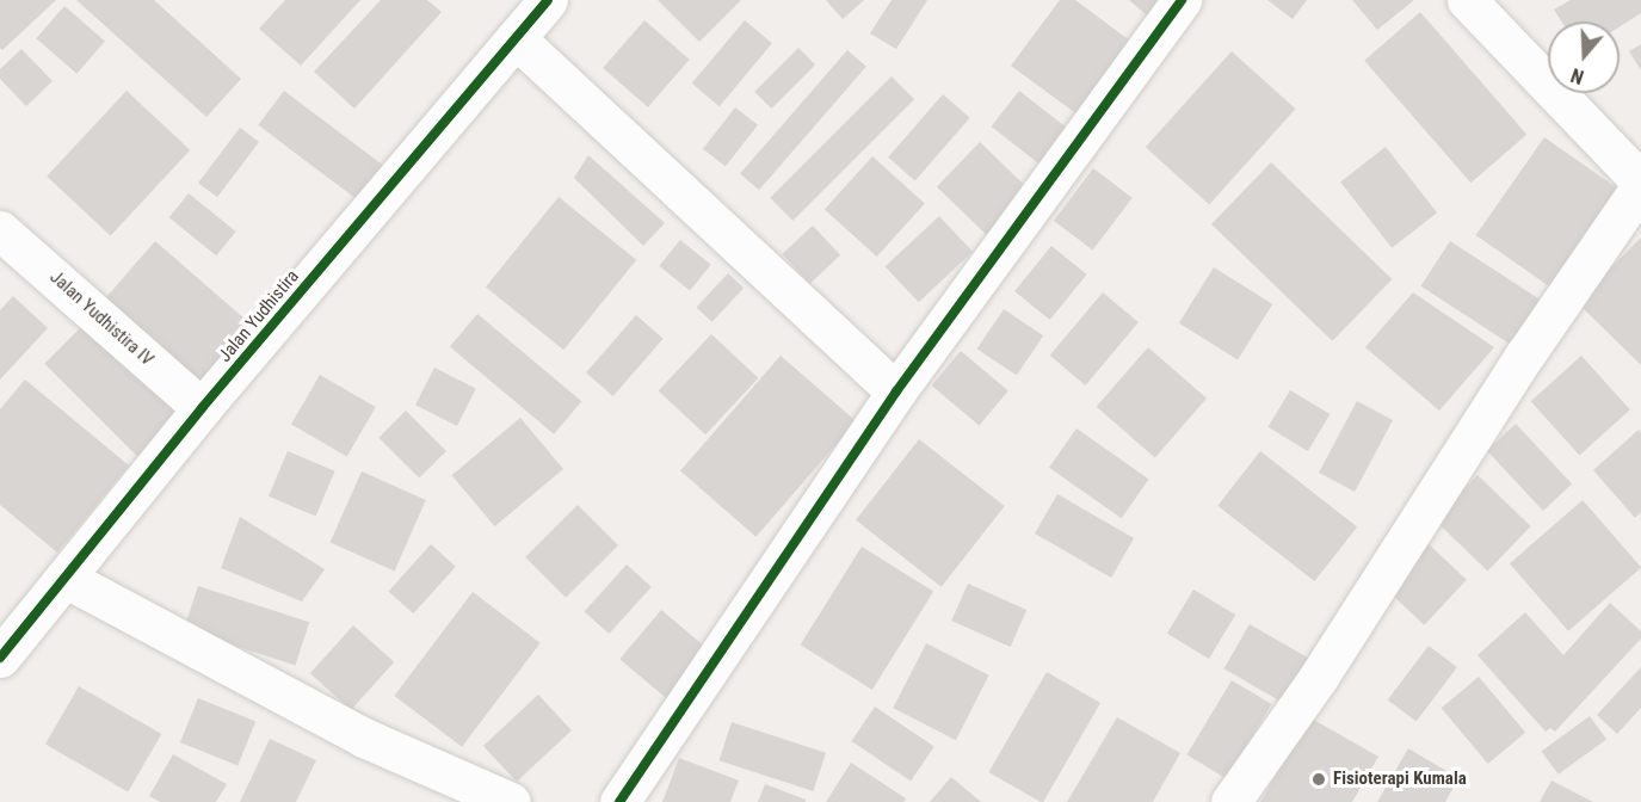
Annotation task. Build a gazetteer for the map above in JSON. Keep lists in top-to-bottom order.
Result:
{
  "streets": {
    "street": ["Jalan Yudhistira", "Jalan Yudhistira IV"]
  },
  "crossings": [
    ["Jalan Yudhistira", "Jalan Yudhistira IV"]
  ],
  "places": ["Fisioterapi Kumala"],
  "north": "bottom"
}
